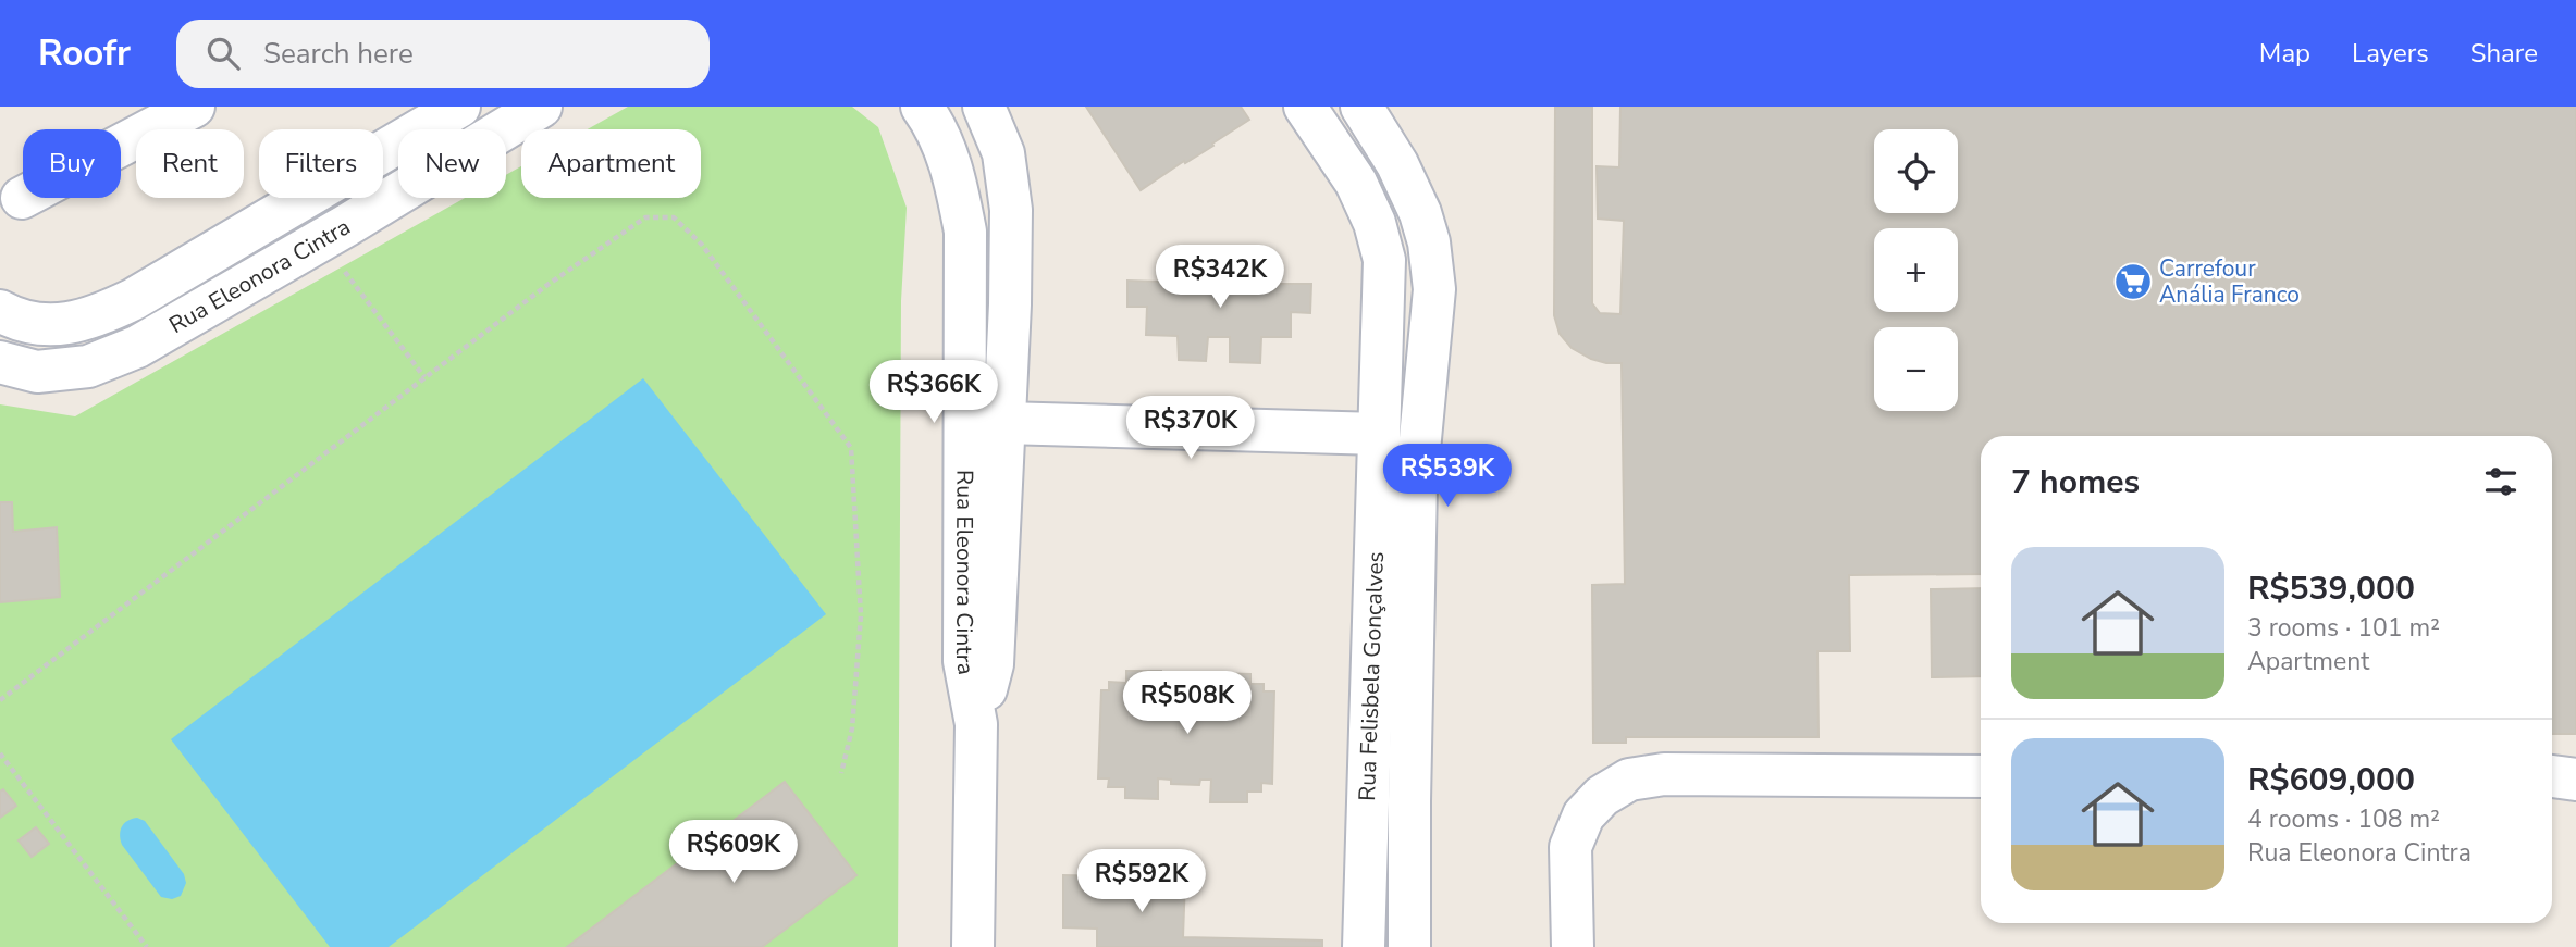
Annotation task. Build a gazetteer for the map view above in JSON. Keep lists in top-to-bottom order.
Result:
{
  "streets": {
    "street": ["Rua Eleonora Cintra", "Rua Felisbela Gonçalves"]
  },
  "places": {
    "supermarket": ["Carrefour Anália Franco"]
  },
  "page": {
    "header": "Roofr",
    "search": "Search here",
    "nav": ["Map", "Layers", "Share"],
    "map_buttons": ["+", "−"],
    "chip": [
      "Buy",
      "Rent",
      "Filters",
      "New",
      "Apartment"
    ],
    "price": [
      "R$342K",
      "R$366K",
      "R$370K",
      "R$539K",
      "R$508K",
      "R$609K",
      "R$592K"
    ],
    "heading": "7 homes",
    "list": [
      {
        "name": "R$539,000",
        "note": "3 rooms · 101 m² · Apartment"
      },
      {
        "name": "R$609,000",
        "note": "4 rooms · 108 m² · Rua Eleonora Cintra"
      }
    ]
  }
}
